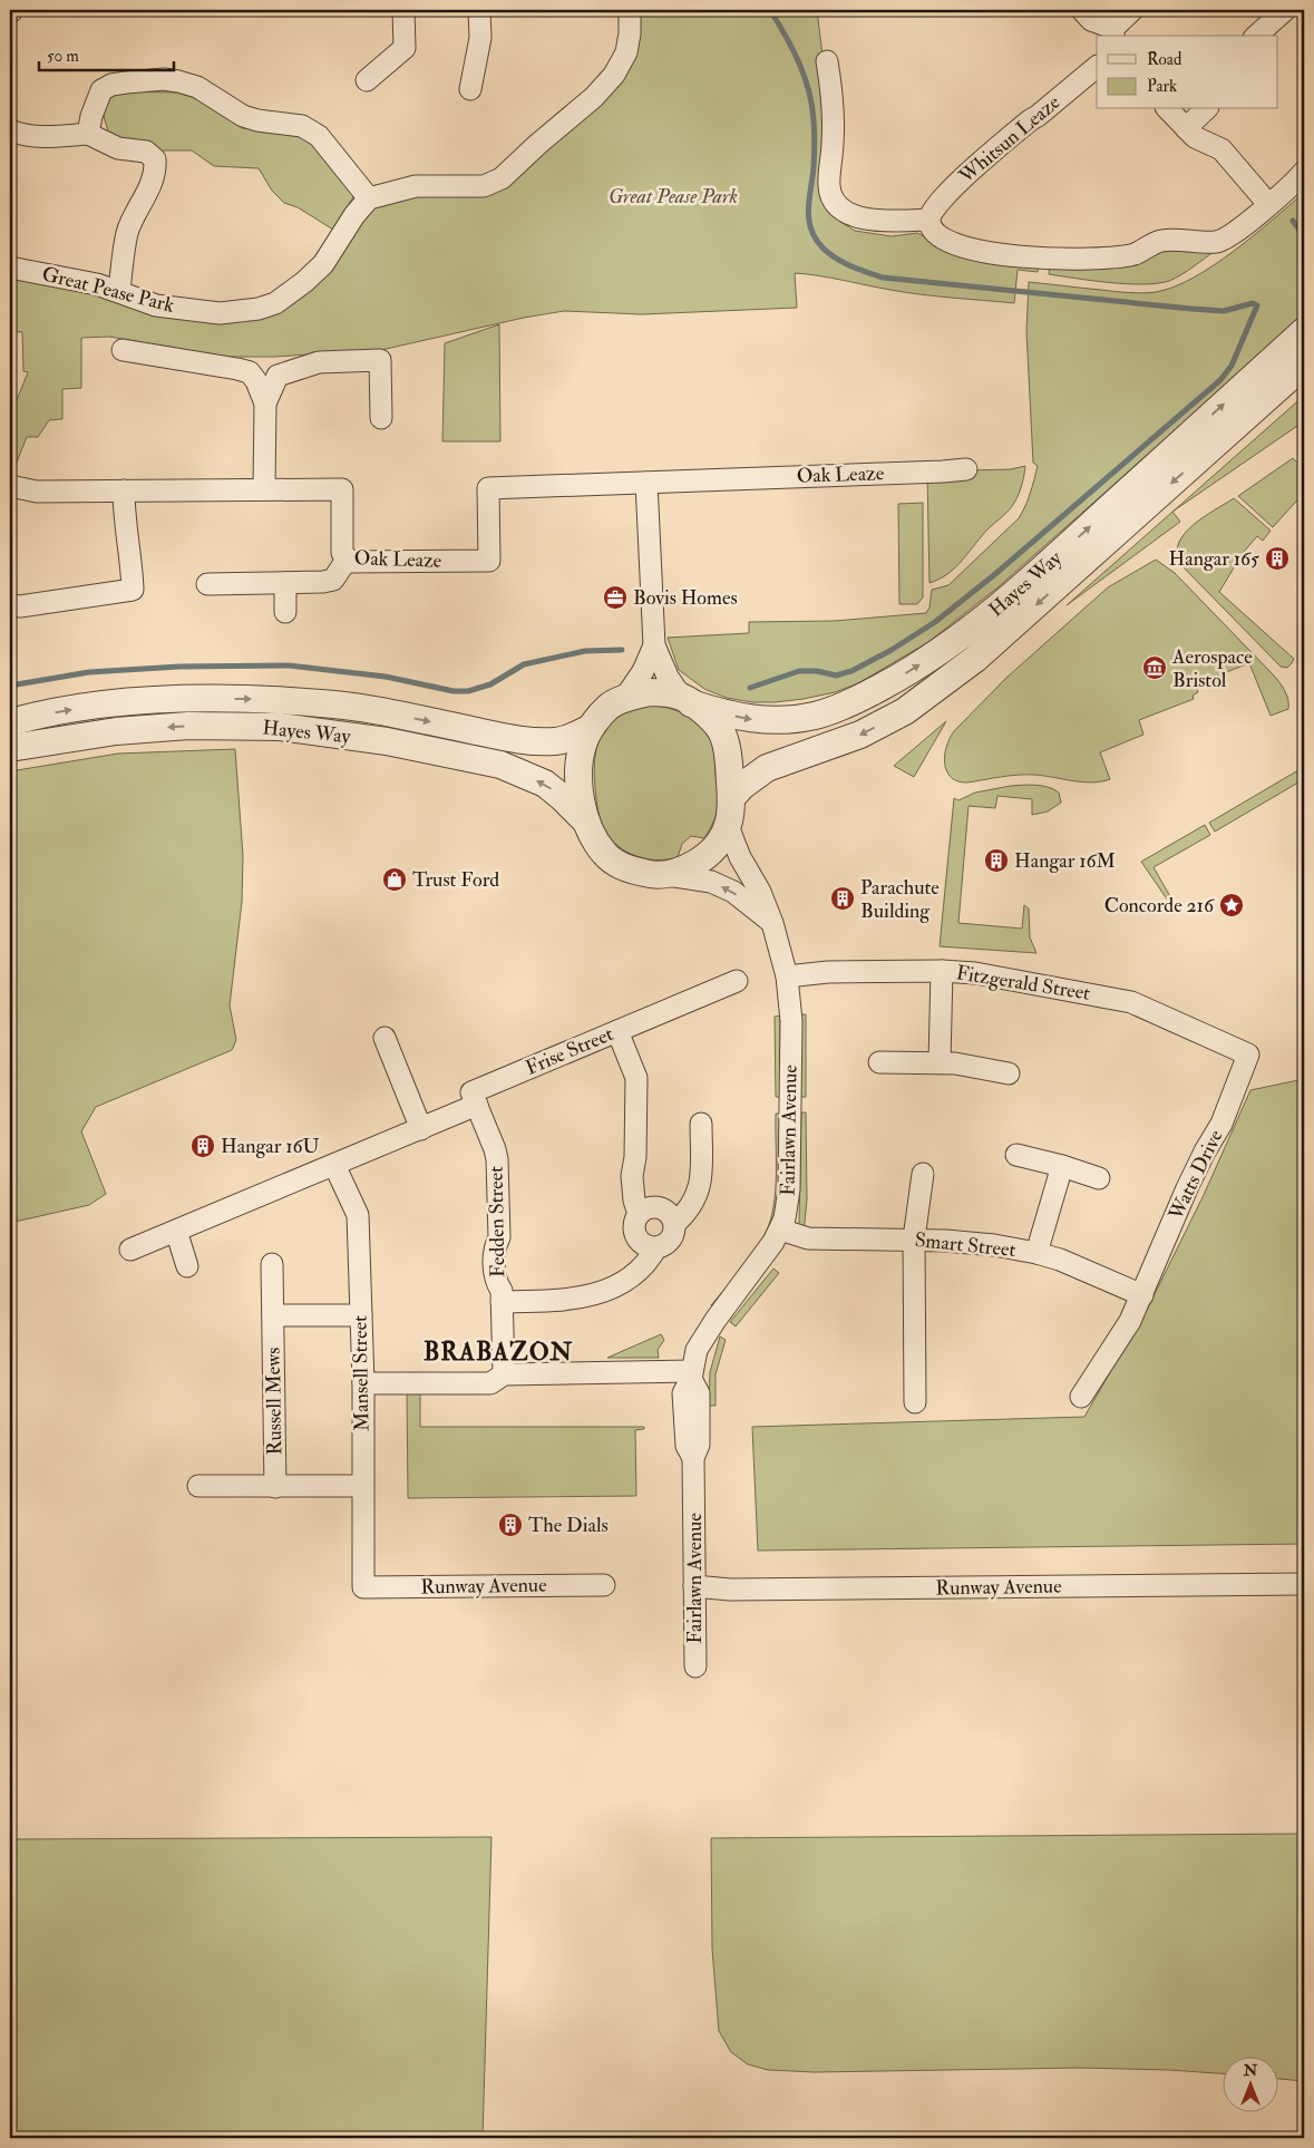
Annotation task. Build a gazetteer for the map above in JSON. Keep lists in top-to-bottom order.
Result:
{
  "streets": {
    "street": [
      "Whitsun Leaze",
      "Great Pease Park",
      "Oak Leaze",
      "Hayes Way",
      "Fitzgerald Street",
      "Frise Street",
      "Fairlawn Avenue",
      "Watts Drive",
      "Fedden Street",
      "Smart Street",
      "Mansell Street",
      "Russell Mews",
      "Runway Avenue"
    ]
  },
  "crossings": [
    ["Hayes Way", "Fairlawn Avenue"],
    ["Fitzgerald Street", "Fairlawn Avenue"],
    ["Fitzgerald Street", "Watts Drive"],
    ["Frise Street", "Fedden Street"],
    ["Fairlawn Avenue", "Smart Street"],
    ["Fairlawn Avenue", "Runway Avenue"],
    ["Watts Drive", "Smart Street"],
    ["Mansell Street", "Runway Avenue"]
  ],
  "districts": ["BRABAZON"],
  "parks": ["Great Pease Park"],
  "places": {
    "building": [
      "Hangar 165",
      "Hangar 16M",
      "Parachute Building",
      "Hangar 16U",
      "The Dials"
    ],
    "office": ["Bovis Homes"],
    "museum": ["Aerospace Bristol"],
    "shop": ["Trust Ford"],
    "place": ["Concorde 216"]
  },
  "legend": ["Road", "Park"],
  "scale_bar": "50 m",
  "north": "top"
}
